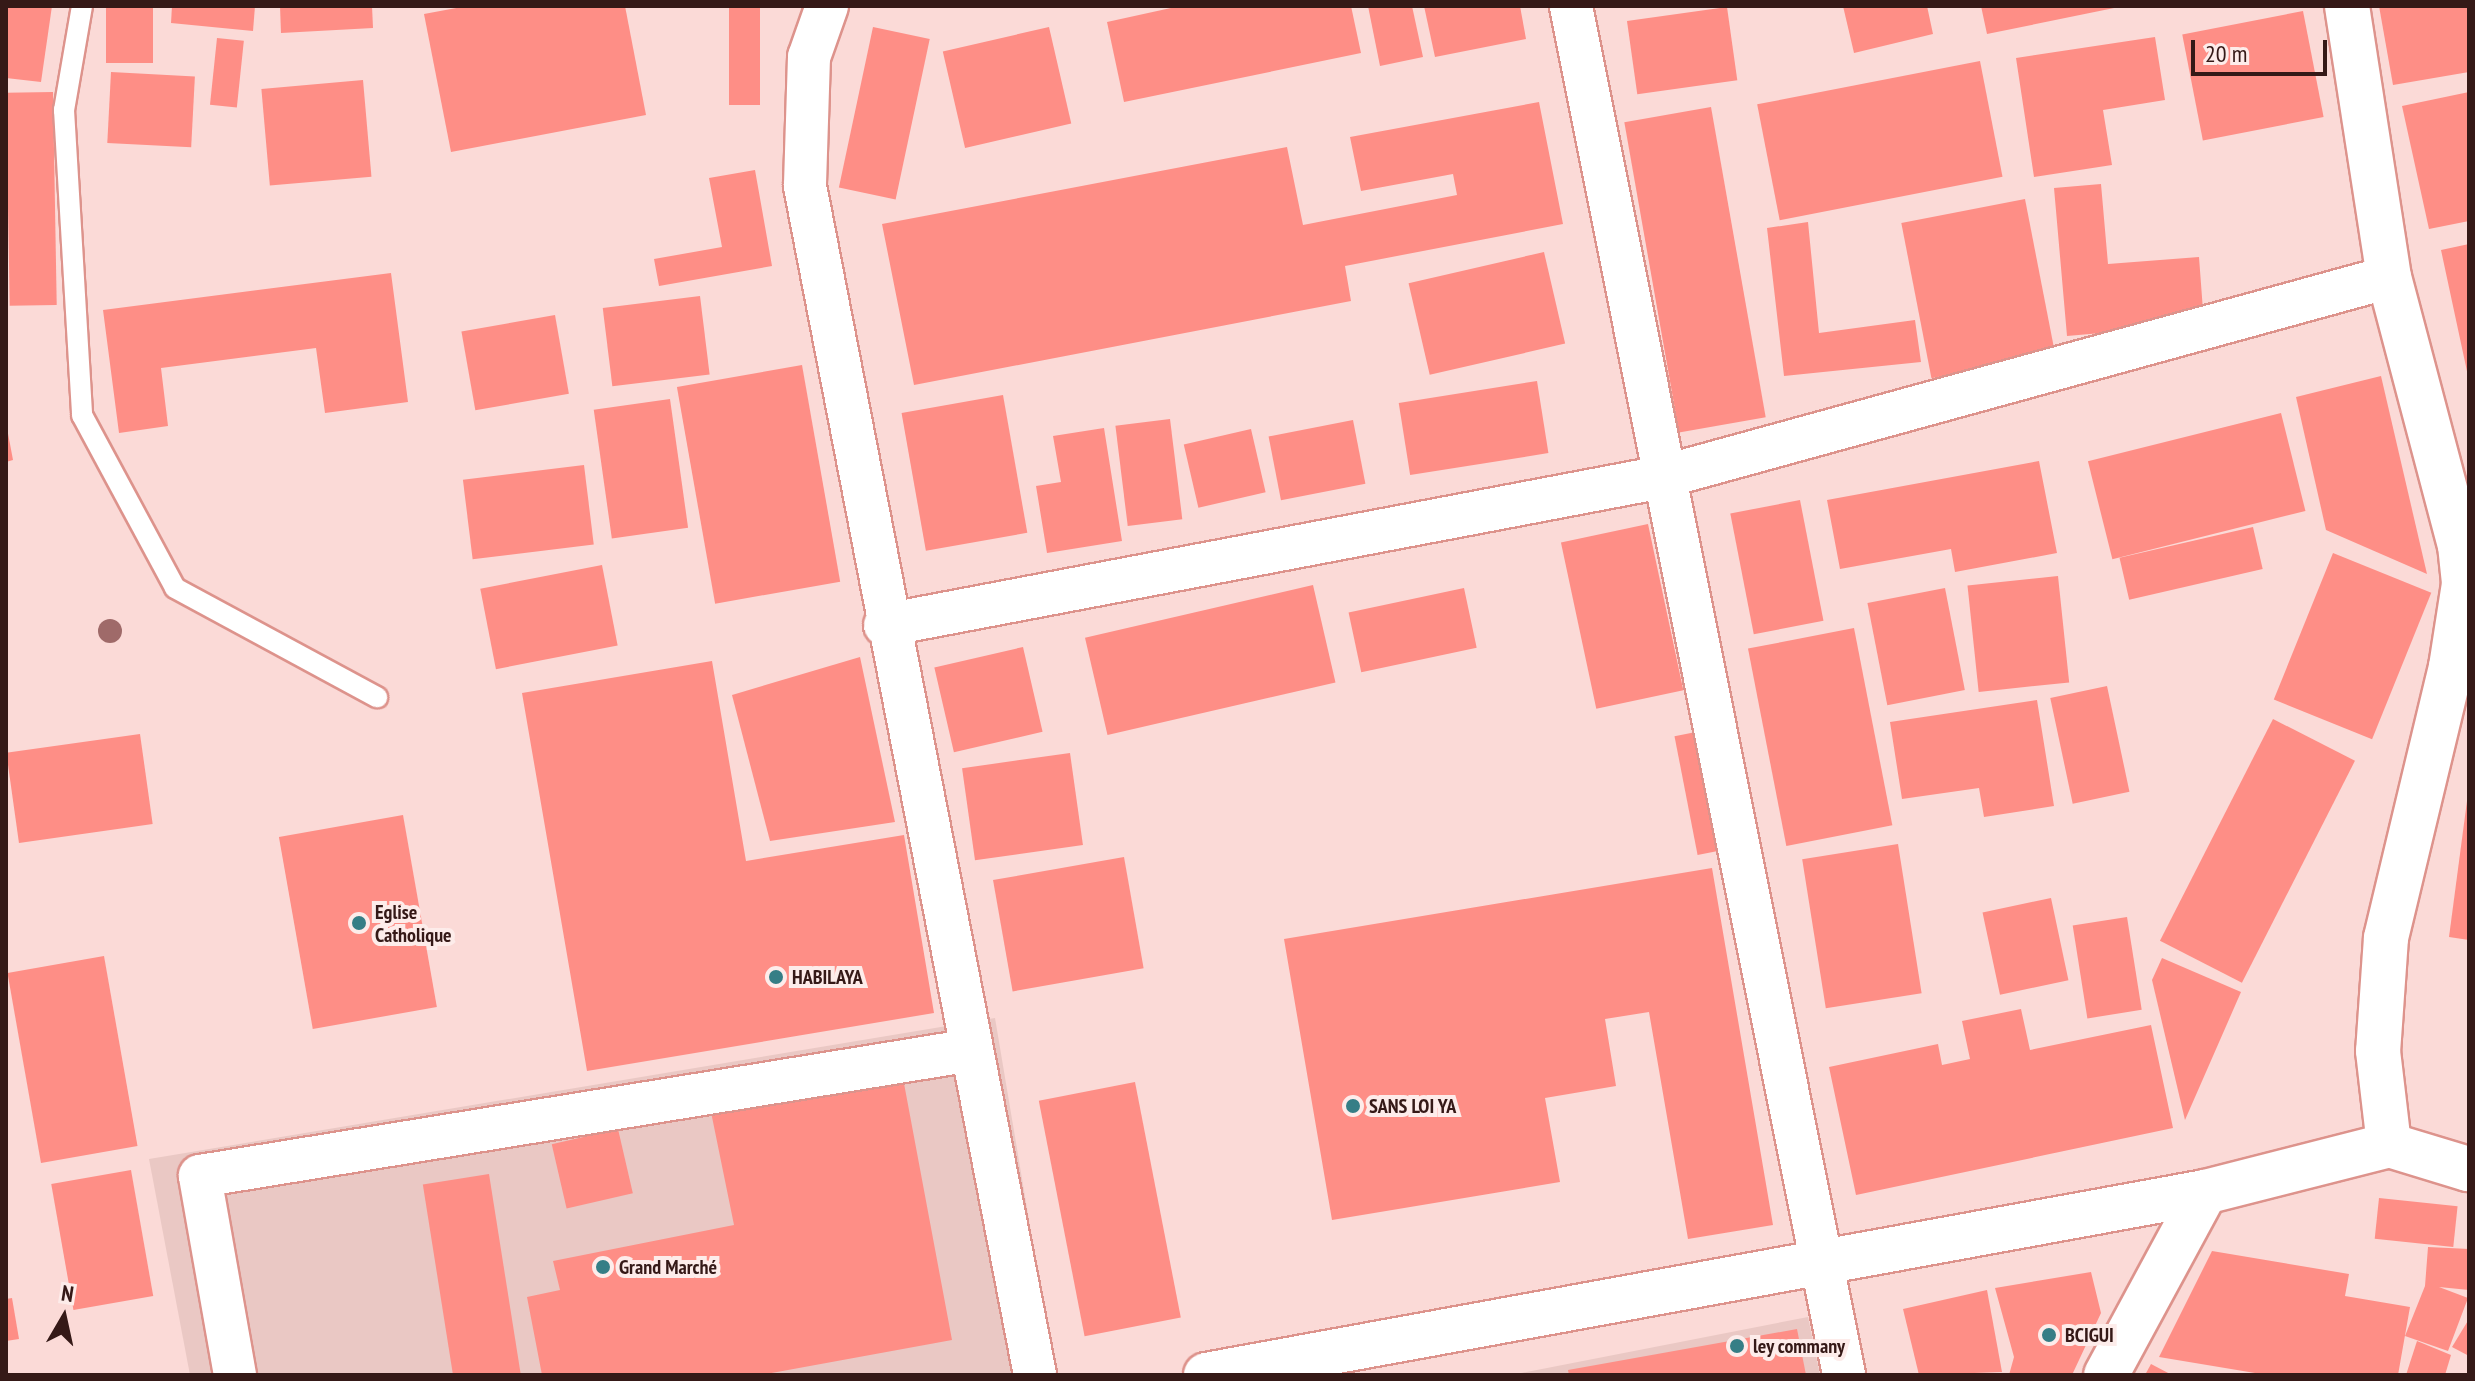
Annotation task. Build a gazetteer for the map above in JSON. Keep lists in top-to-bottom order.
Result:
{
  "places": [
    "Eglise Catholique",
    "HABILAYA",
    "SANS LOI YA",
    "Grand Marché",
    "BCIGUI",
    "ley commany"
  ],
  "scale_bar": "20 m",
  "north": "top"
}
